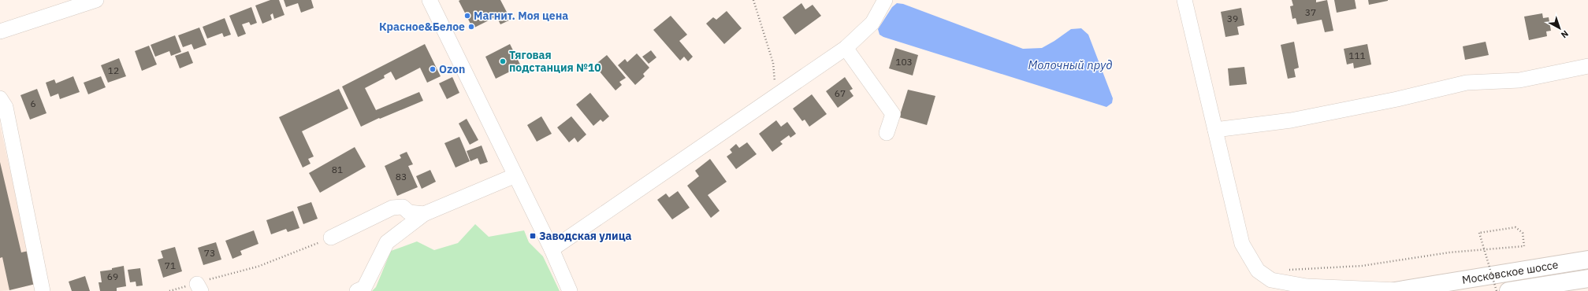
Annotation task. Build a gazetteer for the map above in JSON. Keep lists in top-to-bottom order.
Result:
{
  "streets": {
    "highway": ["Московское шоссе"]
  },
  "water": ["Молочный пруд"],
  "places": {
    "other": [
      "Магнит. Моя цена",
      "Красное&Белое",
      "Тяговая подстанция №10",
      "Ozon"
    ],
    "transit": ["Заводская улица"]
  },
  "house_numbers": [
    "37",
    "39",
    "111",
    "103",
    "12",
    "67",
    "6",
    "81",
    "83",
    "73",
    "71",
    "69"
  ],
  "north": "bottom right"
}
